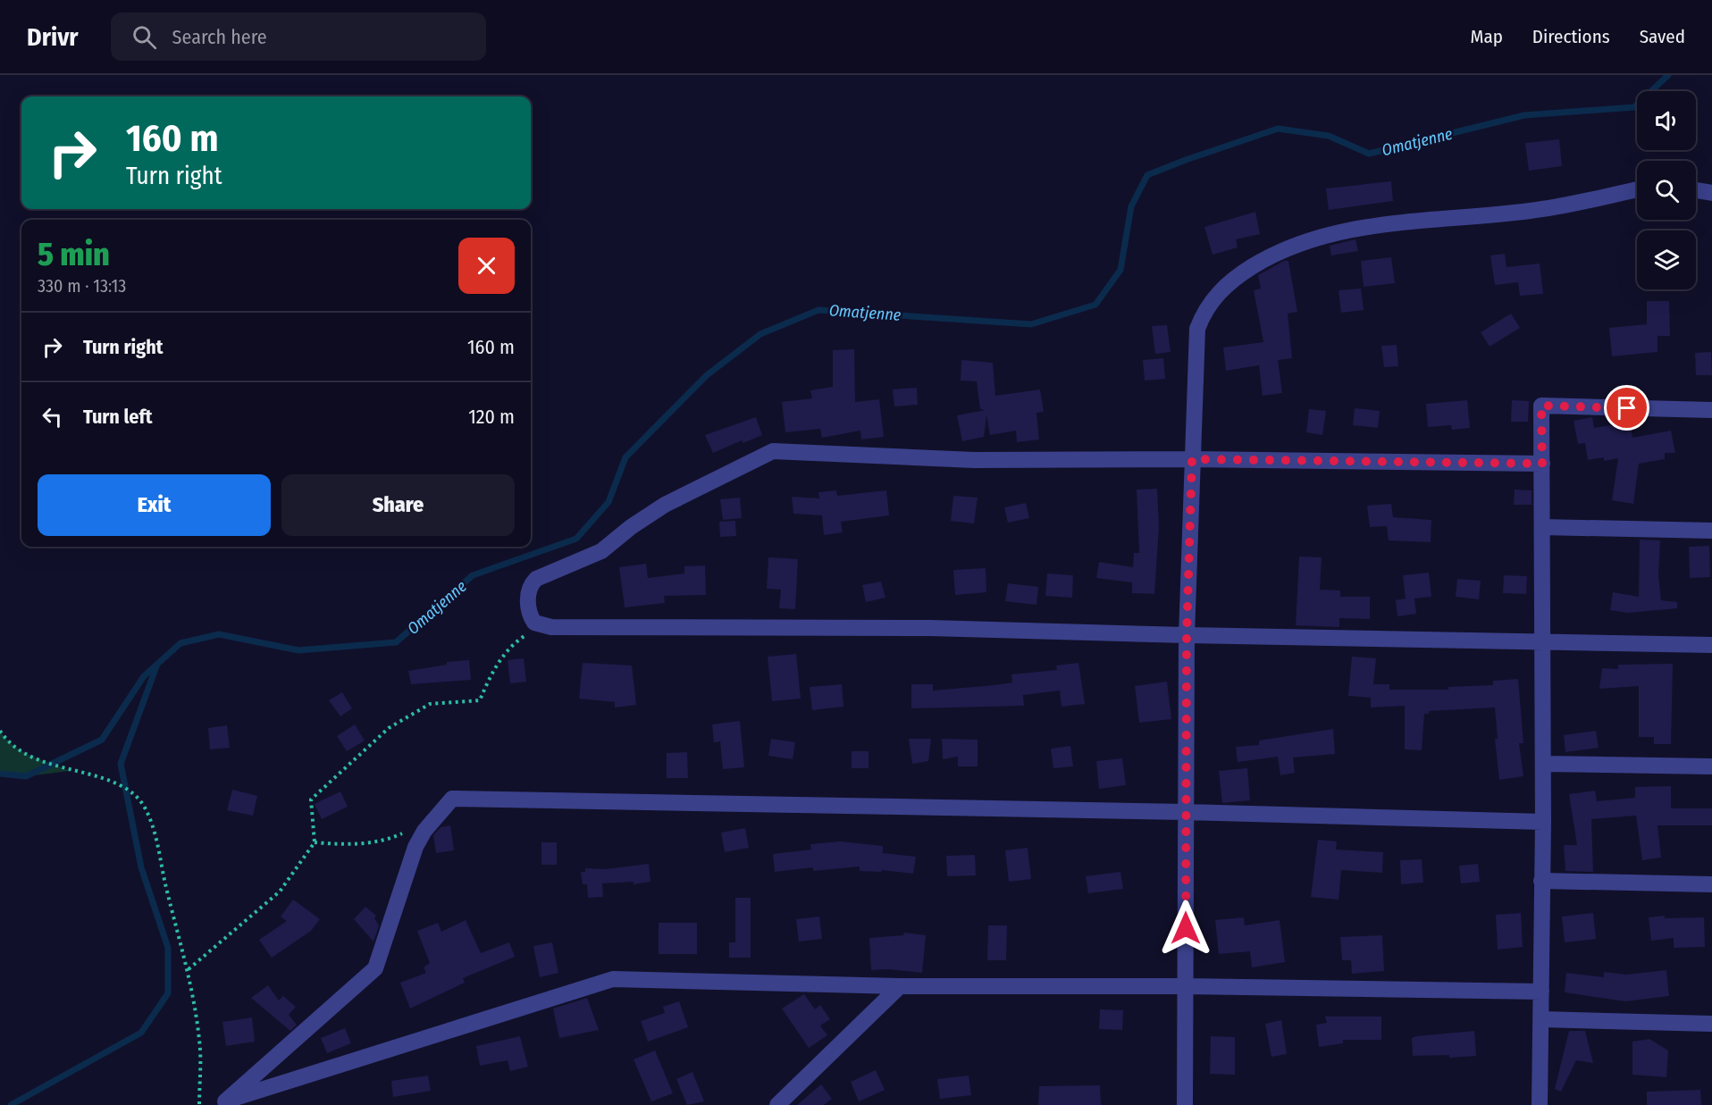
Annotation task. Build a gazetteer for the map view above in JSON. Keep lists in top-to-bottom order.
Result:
{
  "water": ["Omatjenne"],
  "page": {
    "header": "Drivr",
    "search": "Search here",
    "nav": ["Map", "Directions", "Saved"],
    "turn": ["160 m", "Turn right"],
    "heading": ["5 min", "330 m · 13:13"],
    "list": [
      {
        "name": "Turn right",
        "value": "160 m"
      },
      {
        "name": "Turn left",
        "value": "120 m"
      }
    ],
    "buttons": ["Exit", "Share"]
  }
}
